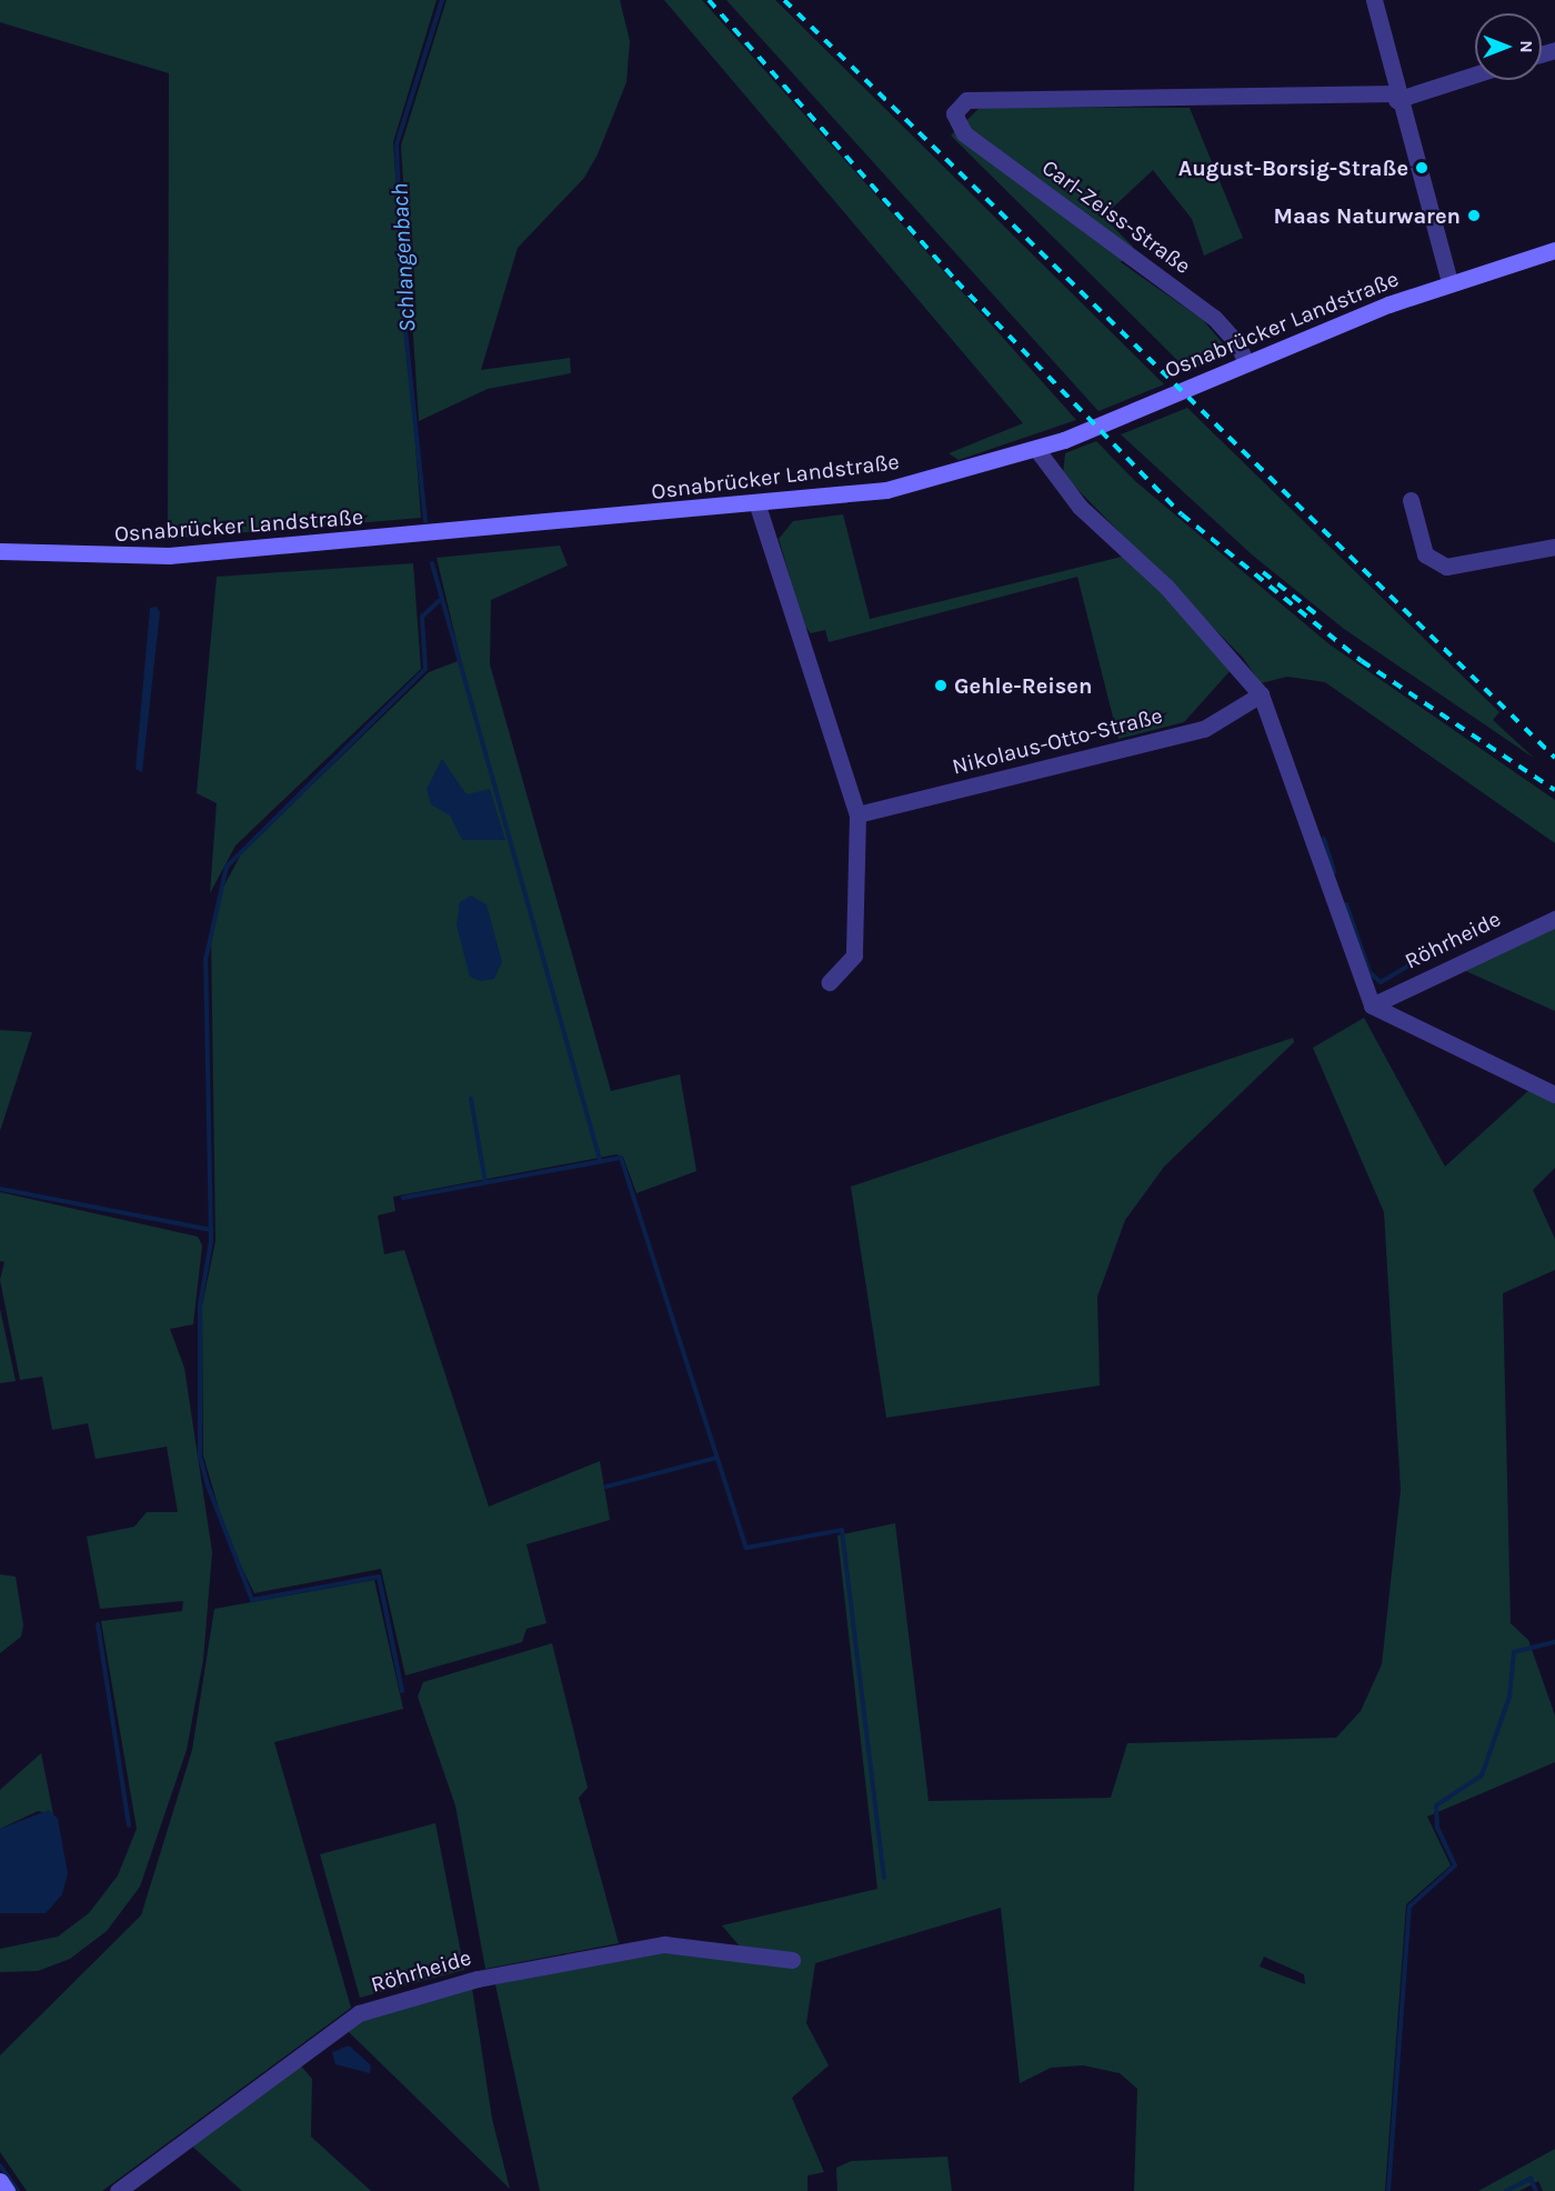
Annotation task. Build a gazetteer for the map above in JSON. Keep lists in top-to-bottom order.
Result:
{
  "streets": {
    "street": [
      "Carl-Zeiss-Straße",
      "Osnabrücker Landstraße",
      "Nikolaus-Otto-Straße",
      "Röhrheide"
    ]
  },
  "crossings": [
    ["Carl-Zeiss-Straße", "Osnabrücker Landstraße"]
  ],
  "water": ["Schlangenbach"],
  "places": ["August-Borsig-Straße", "Maas Naturwaren", "Gehle-Reisen"],
  "north": "right"
}
